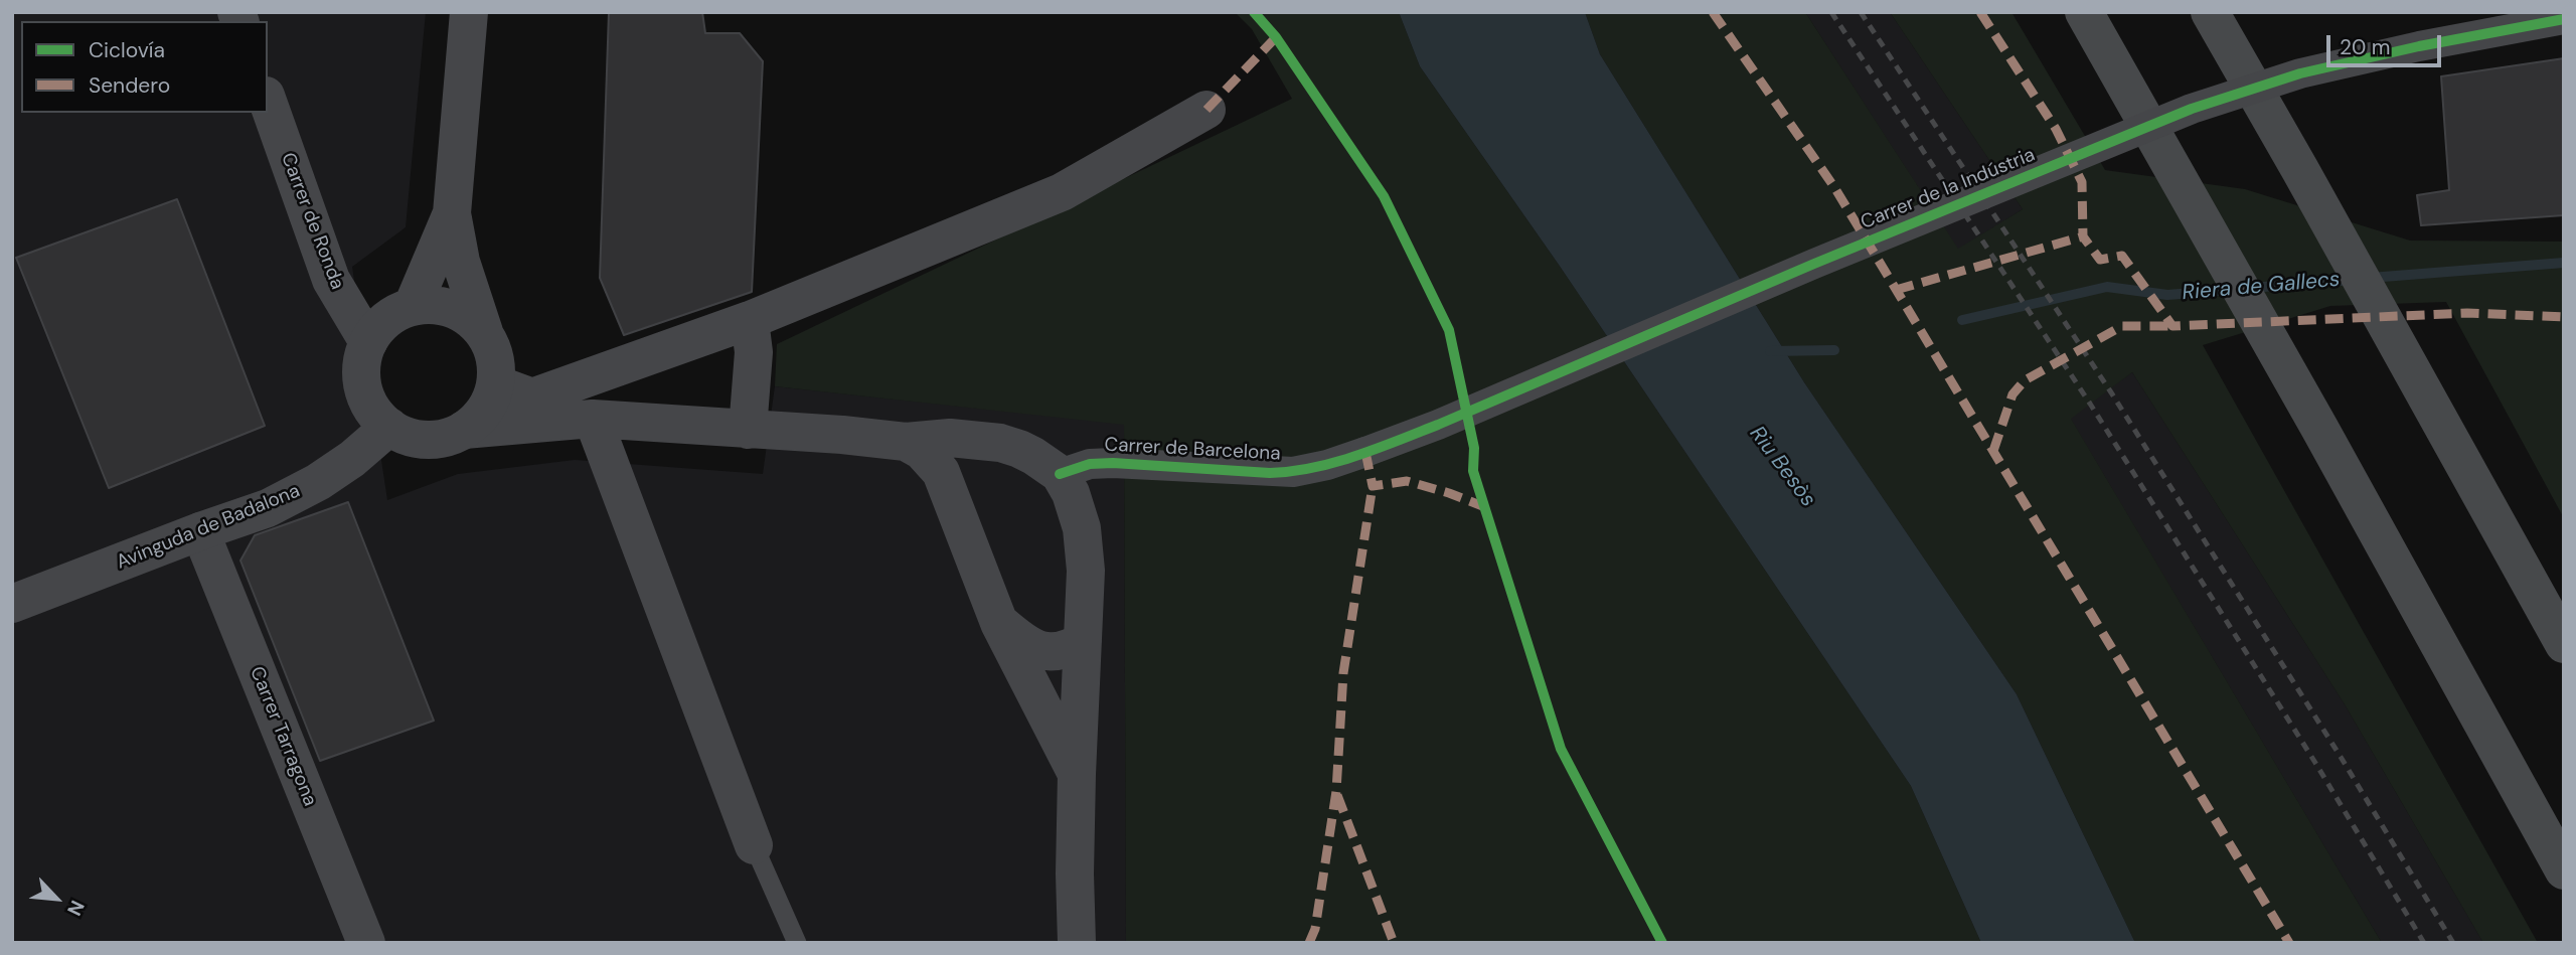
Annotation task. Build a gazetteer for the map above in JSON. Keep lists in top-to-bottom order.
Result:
{
  "streets": {
    "street": [
      "Carrer de la Indústria",
      "Carrer de Ronda",
      "Carrer de Barcelona",
      "Avinguda de Badalona",
      "Carrer Tarragona"
    ]
  },
  "crossings": [
    ["Carrer de la Indústria", "Carrer de Barcelona"],
    ["Carrer de Ronda", "Avinguda de Badalona"],
    ["Avinguda de Badalona", "Carrer Tarragona"]
  ],
  "water": ["Riera de Gallecs", "Riu Besòs"],
  "legend": ["Ciclovía", "Sendero"],
  "scale_bar": "20 m",
  "north": "bottom right"
}
